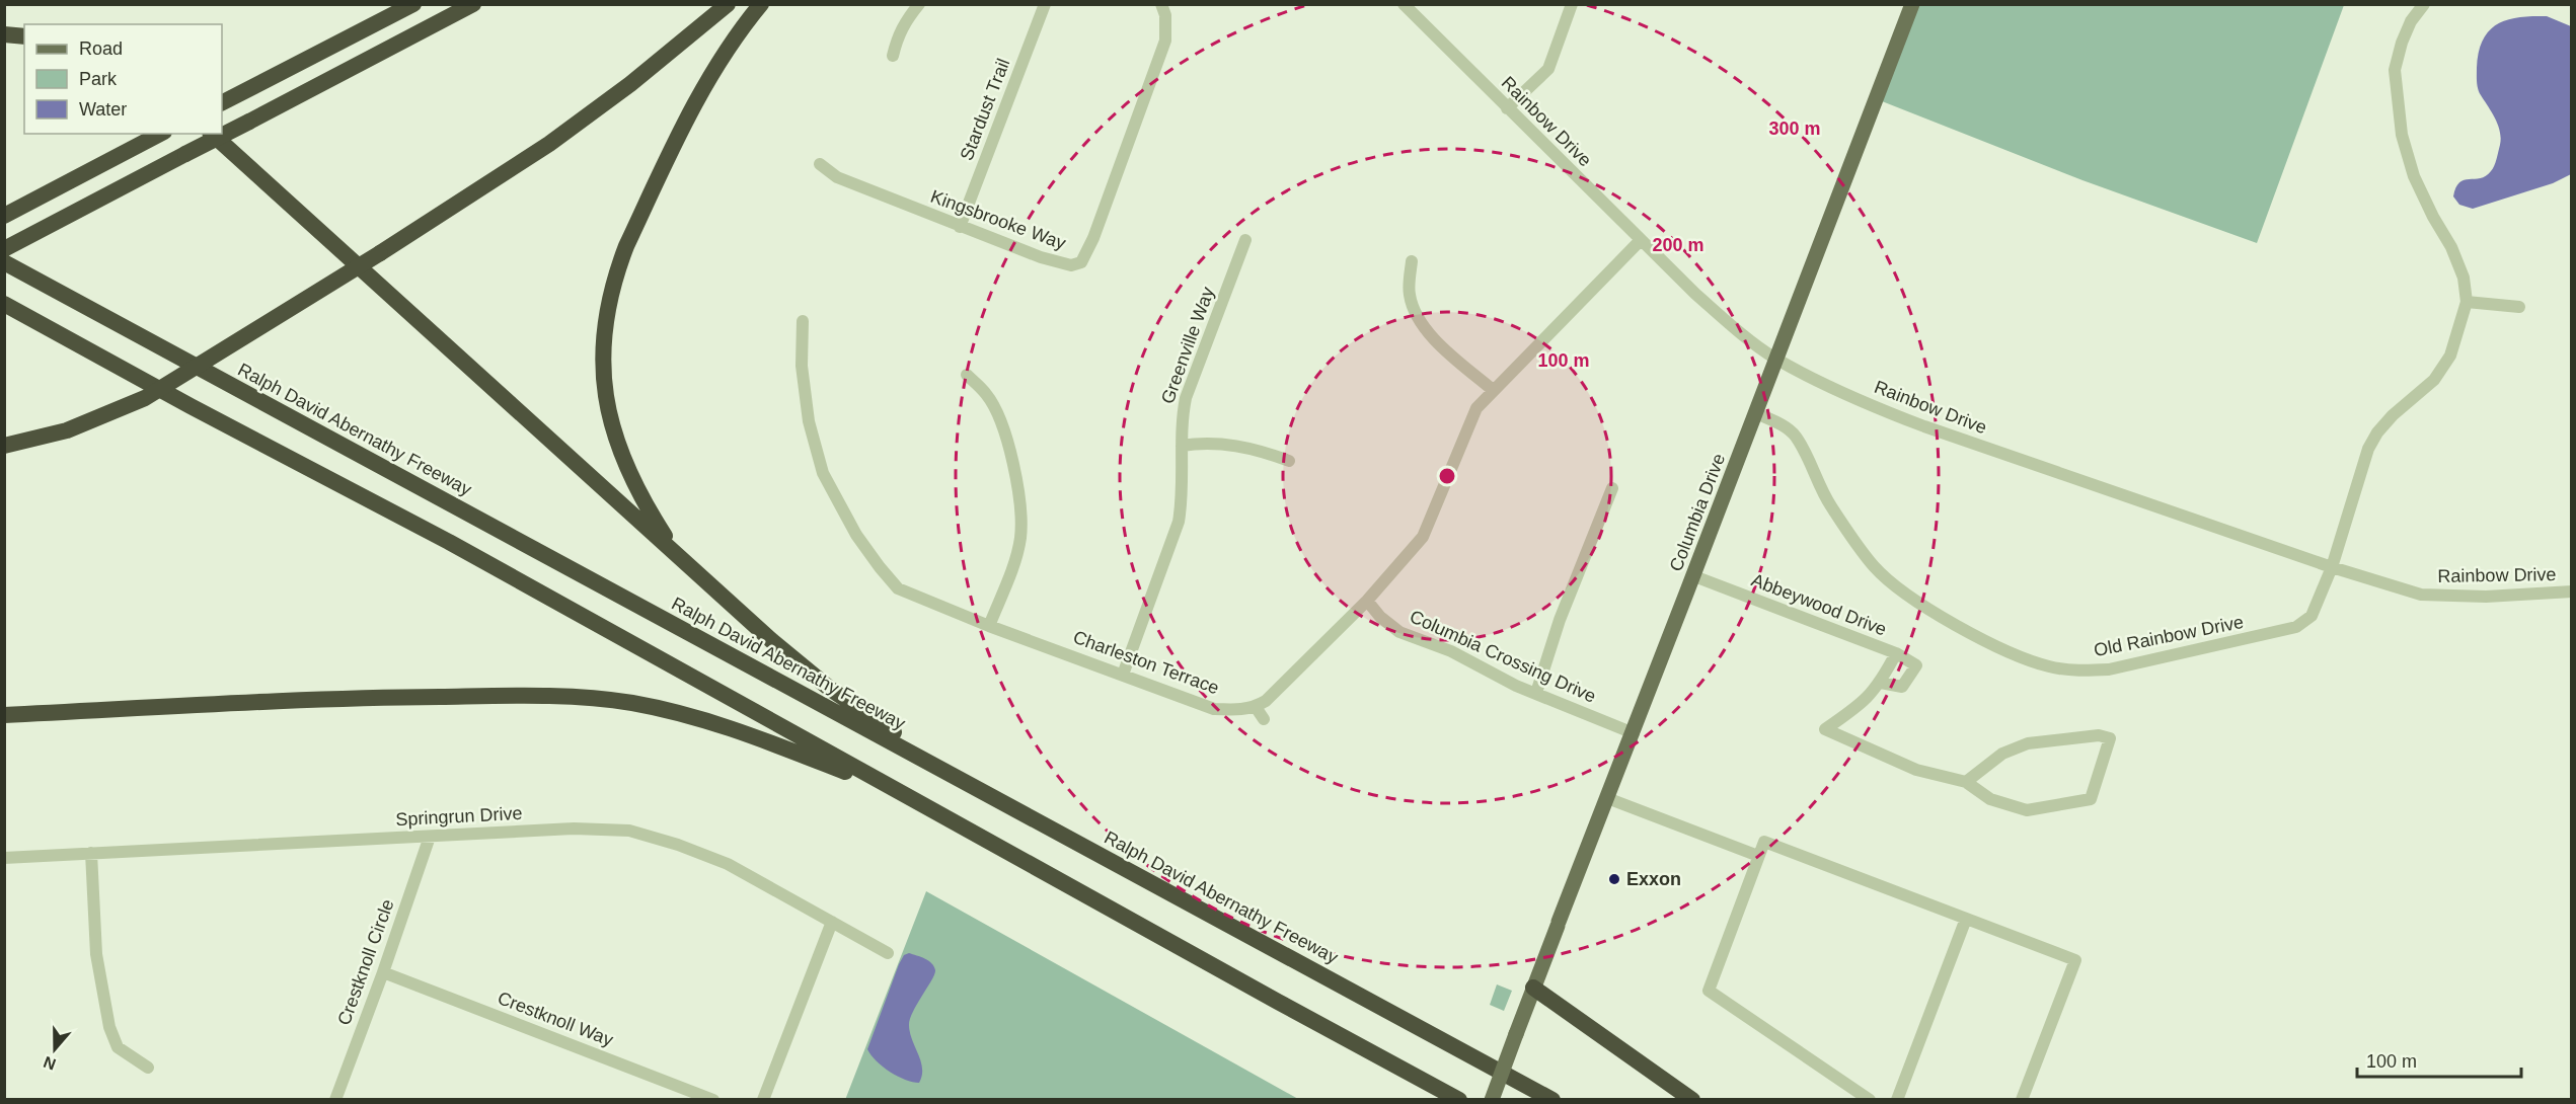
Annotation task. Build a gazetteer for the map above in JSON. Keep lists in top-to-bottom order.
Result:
{
  "streets": {
    "highway": ["Ralph David Abernathy Freeway"],
    "main road": ["Columbia Drive"],
    "street": [
      "Stardust Trail",
      "Rainbow Drive",
      "Kingsbrooke Way",
      "Greenville Way",
      "Abbeywood Drive",
      "Old Rainbow Drive",
      "Columbia Crossing Drive",
      "Charleston Terrace",
      "Springrun Drive",
      "Crestknoll Circle",
      "Crestknoll Way"
    ]
  },
  "crossings": [
    ["Stardust Trail", "Kingsbrooke Way"],
    ["Rainbow Drive", "Columbia Drive"],
    ["Rainbow Drive", "Old Rainbow Drive"],
    ["Greenville Way", "Charleston Terrace"],
    ["Columbia Drive", "Abbeywood Drive"],
    ["Columbia Drive", "Old Rainbow Drive"],
    ["Columbia Drive", "Columbia Crossing Drive"],
    ["Springrun Drive", "Crestknoll Circle"],
    ["Crestknoll Circle", "Crestknoll Way"]
  ],
  "places": ["Exxon"],
  "legend": ["Road", "Park", "Water"],
  "scale_bar": "100 m",
  "north": "bottom",
  "rings": ["300 m", "200 m", "100 m"]
}
